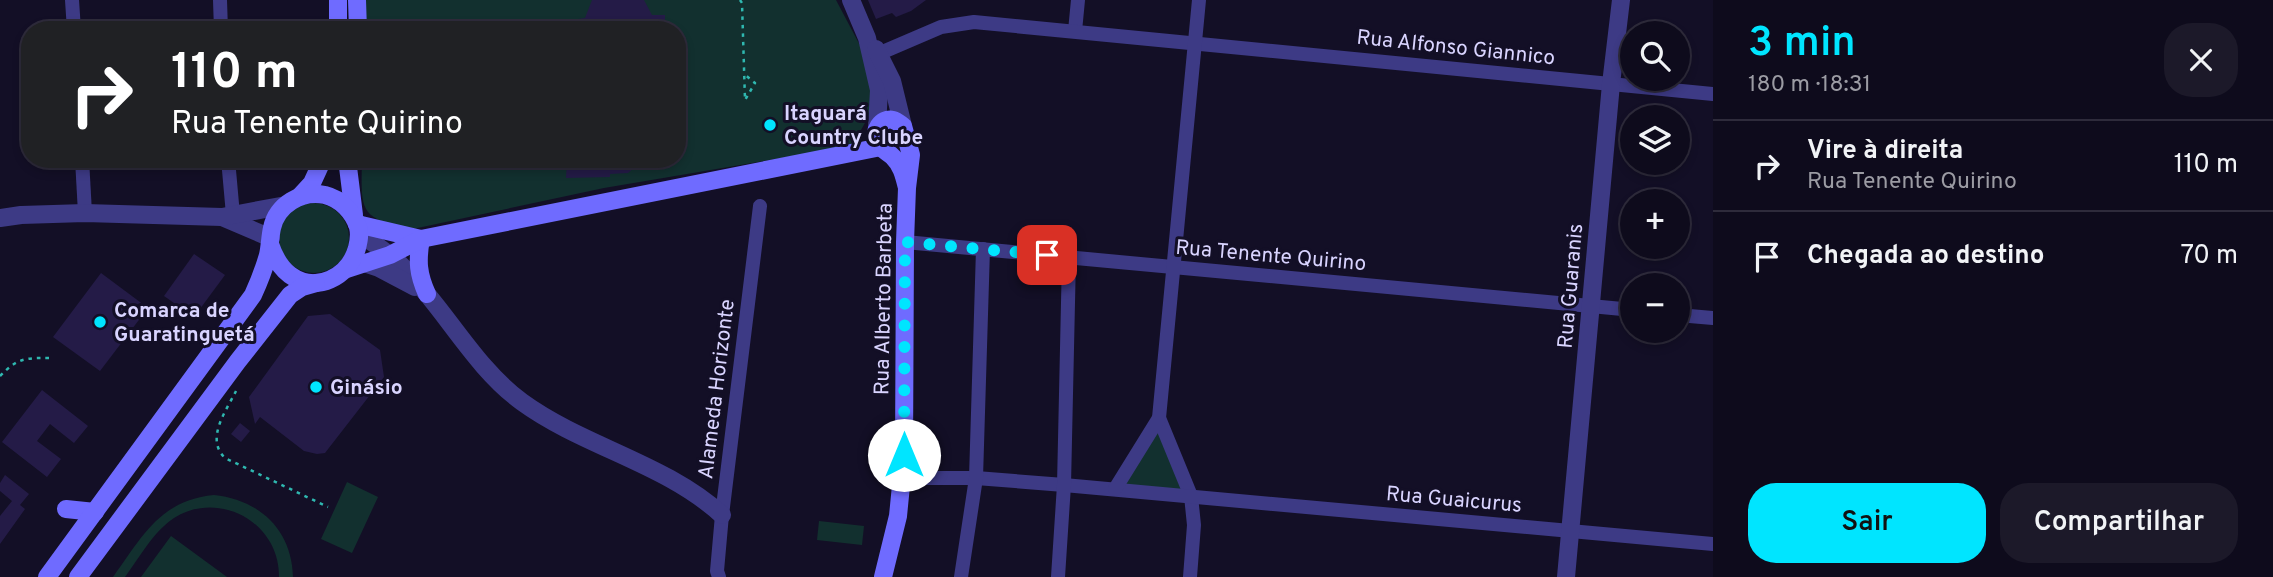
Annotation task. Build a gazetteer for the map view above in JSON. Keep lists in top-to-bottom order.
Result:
{
  "streets": {
    "main road": ["Rua Alberto Barbeta"],
    "street": [
      "Rua Alfonso Giannico",
      "Rua Tenente Quirino",
      "Rua Guaranis",
      "Alameda Horizonte",
      "Rua Guaicurus"
    ]
  },
  "crossings": [
    ["Rua Alfonso Giannico", "Rua Guaranis"],
    ["Rua Tenente Quirino", "Rua Guaranis"],
    ["Rua Tenente Quirino", "Rua Alberto Barbeta"],
    ["Rua Guaranis", "Rua Guaicurus"],
    ["Rua Alberto Barbeta", "Rua Guaicurus"]
  ],
  "places": ["Itaguará Country Clube", "Comarca de Guaratinguetá", "Ginásio"],
  "page": {
    "heading": ["3 min", "180 m · 18:31"],
    "map_buttons": ["+", "−"],
    "turn": ["110 m", "Rua Tenente Quirino"],
    "list": [
      {
        "name": "Vire à direita",
        "note": "Rua Tenente Quirino",
        "value": "110 m"
      },
      {
        "name": "Chegada ao destino",
        "value": "70 m"
      }
    ],
    "buttons": ["Sair", "Compartilhar"]
  }
}
